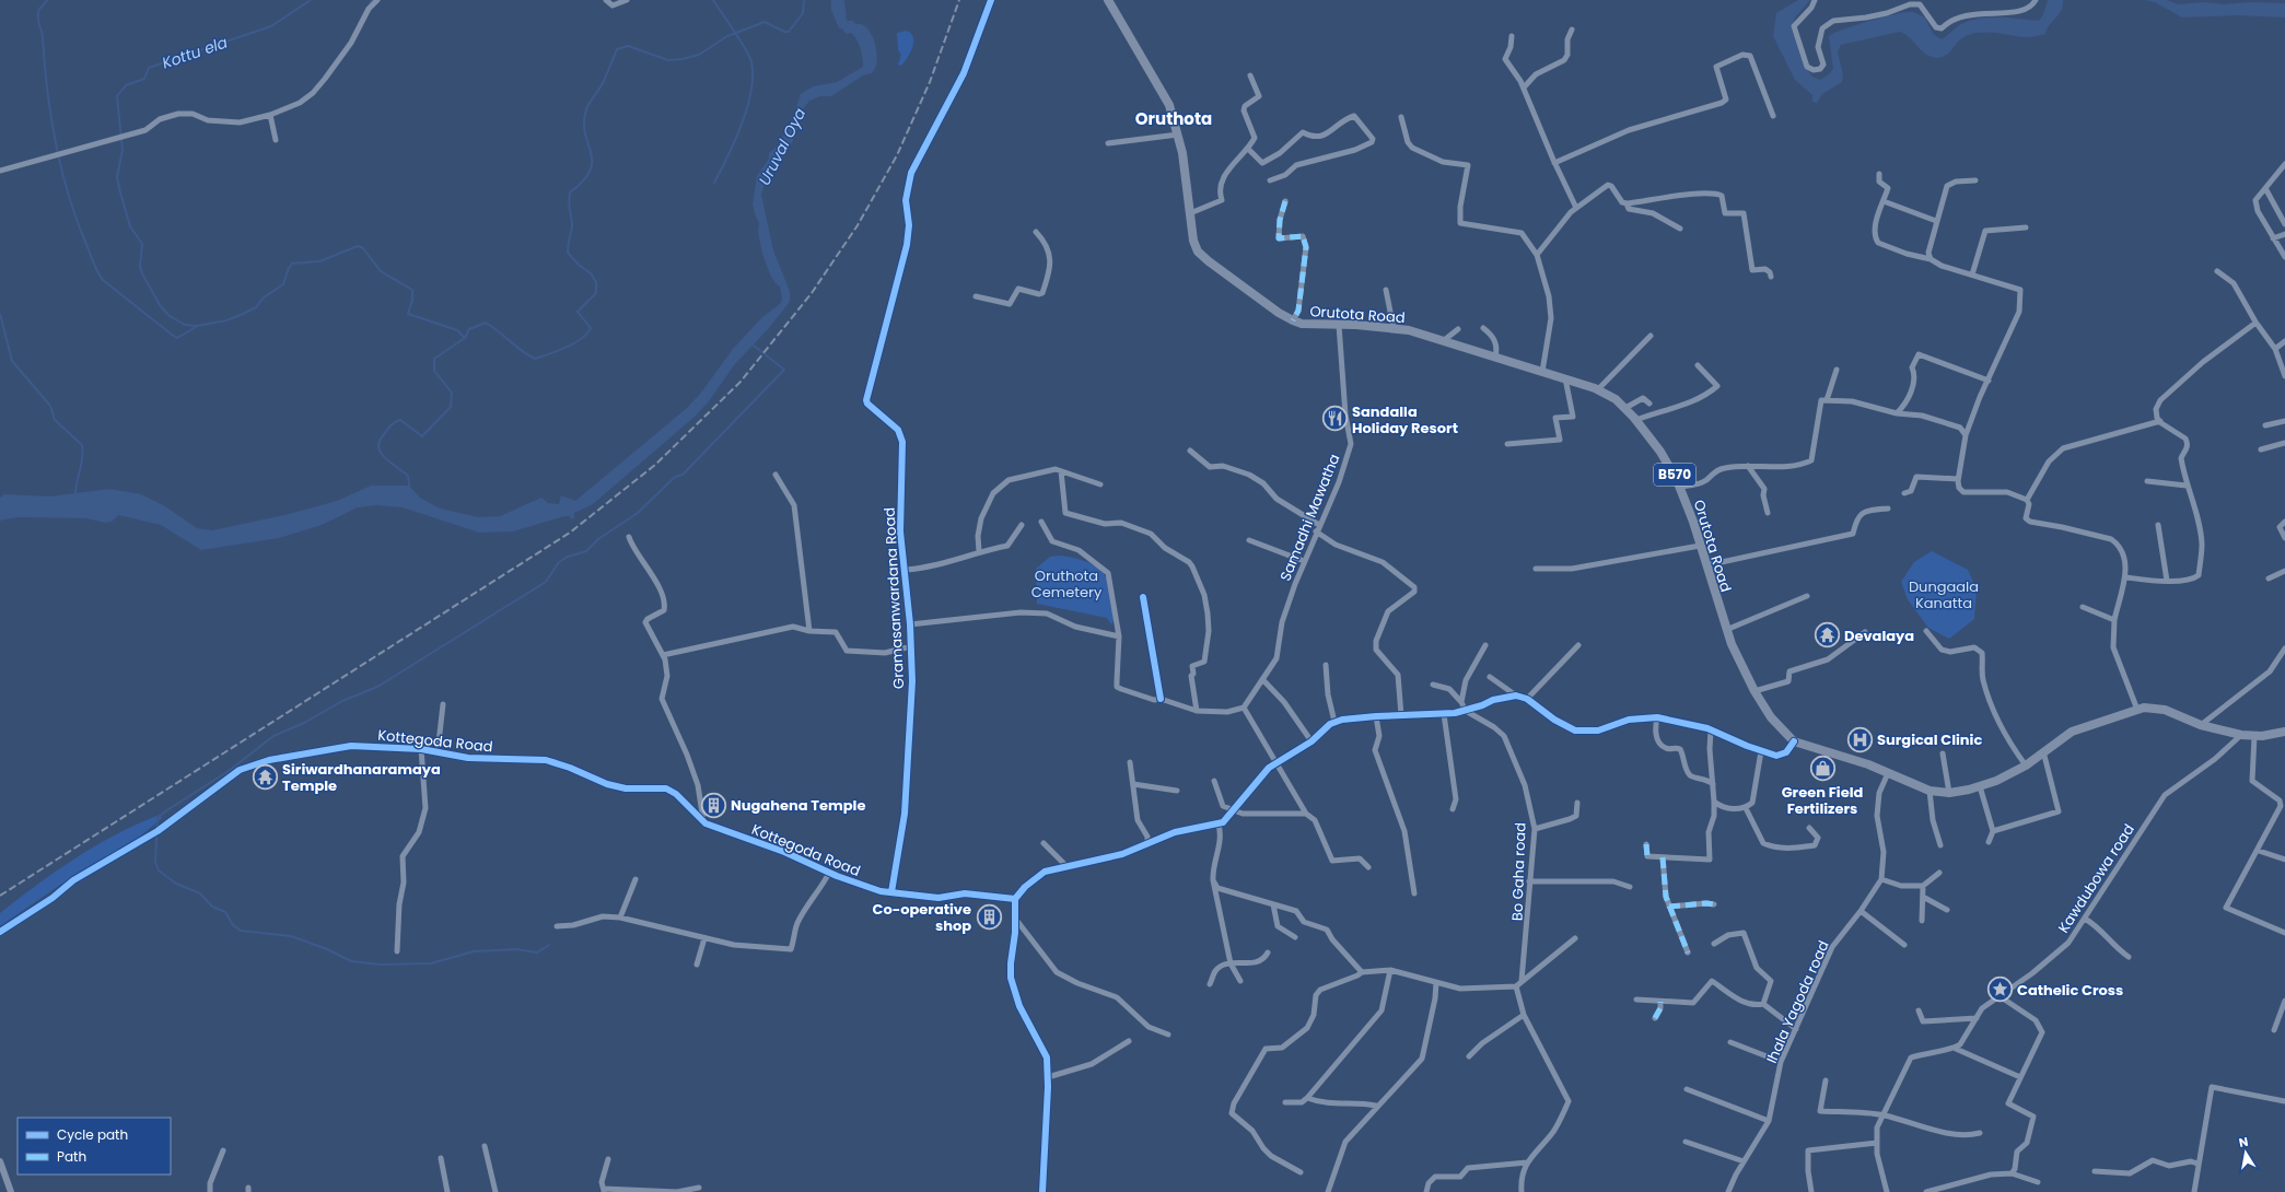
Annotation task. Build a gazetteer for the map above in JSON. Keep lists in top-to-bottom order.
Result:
{
  "streets": {
    "main road": ["Orutota Road", "B570"],
    "street": [
      "Samadhi Mawatha",
      "Gramasanwardana Road",
      "Kottegoda Road",
      "Bo Gaha road",
      "Kawdubowa road",
      "Ihala Yagoda road"
    ]
  },
  "crossings": [
    ["Orutota Road", "Samadhi Mawatha"],
    ["Orutota Road", "Kawdubowa road"],
    ["Orutota Road", "Ihala Yagoda road"],
    ["Gramasanwardana Road", "Kottegoda Road"]
  ],
  "districts": ["Oruthota"],
  "water": ["Kottu ela", "Uruval Oya"],
  "parks": ["Oruthota Cemetery", "Dungaala Kanatta"],
  "places": {
    "restaurant": ["Sandalla Holiday Resort"],
    "temple": ["Devalaya", "Siriwardhanaramaya Temple"],
    "hospital": ["Surgical Clinic"],
    "shop": ["Green Field Fertilizers"],
    "building": ["Nugahena Temple", "Co-operative shop"],
    "place": ["Cathelic Cross"]
  },
  "legend": ["Cycle path", "Path"],
  "north": "top"
}
